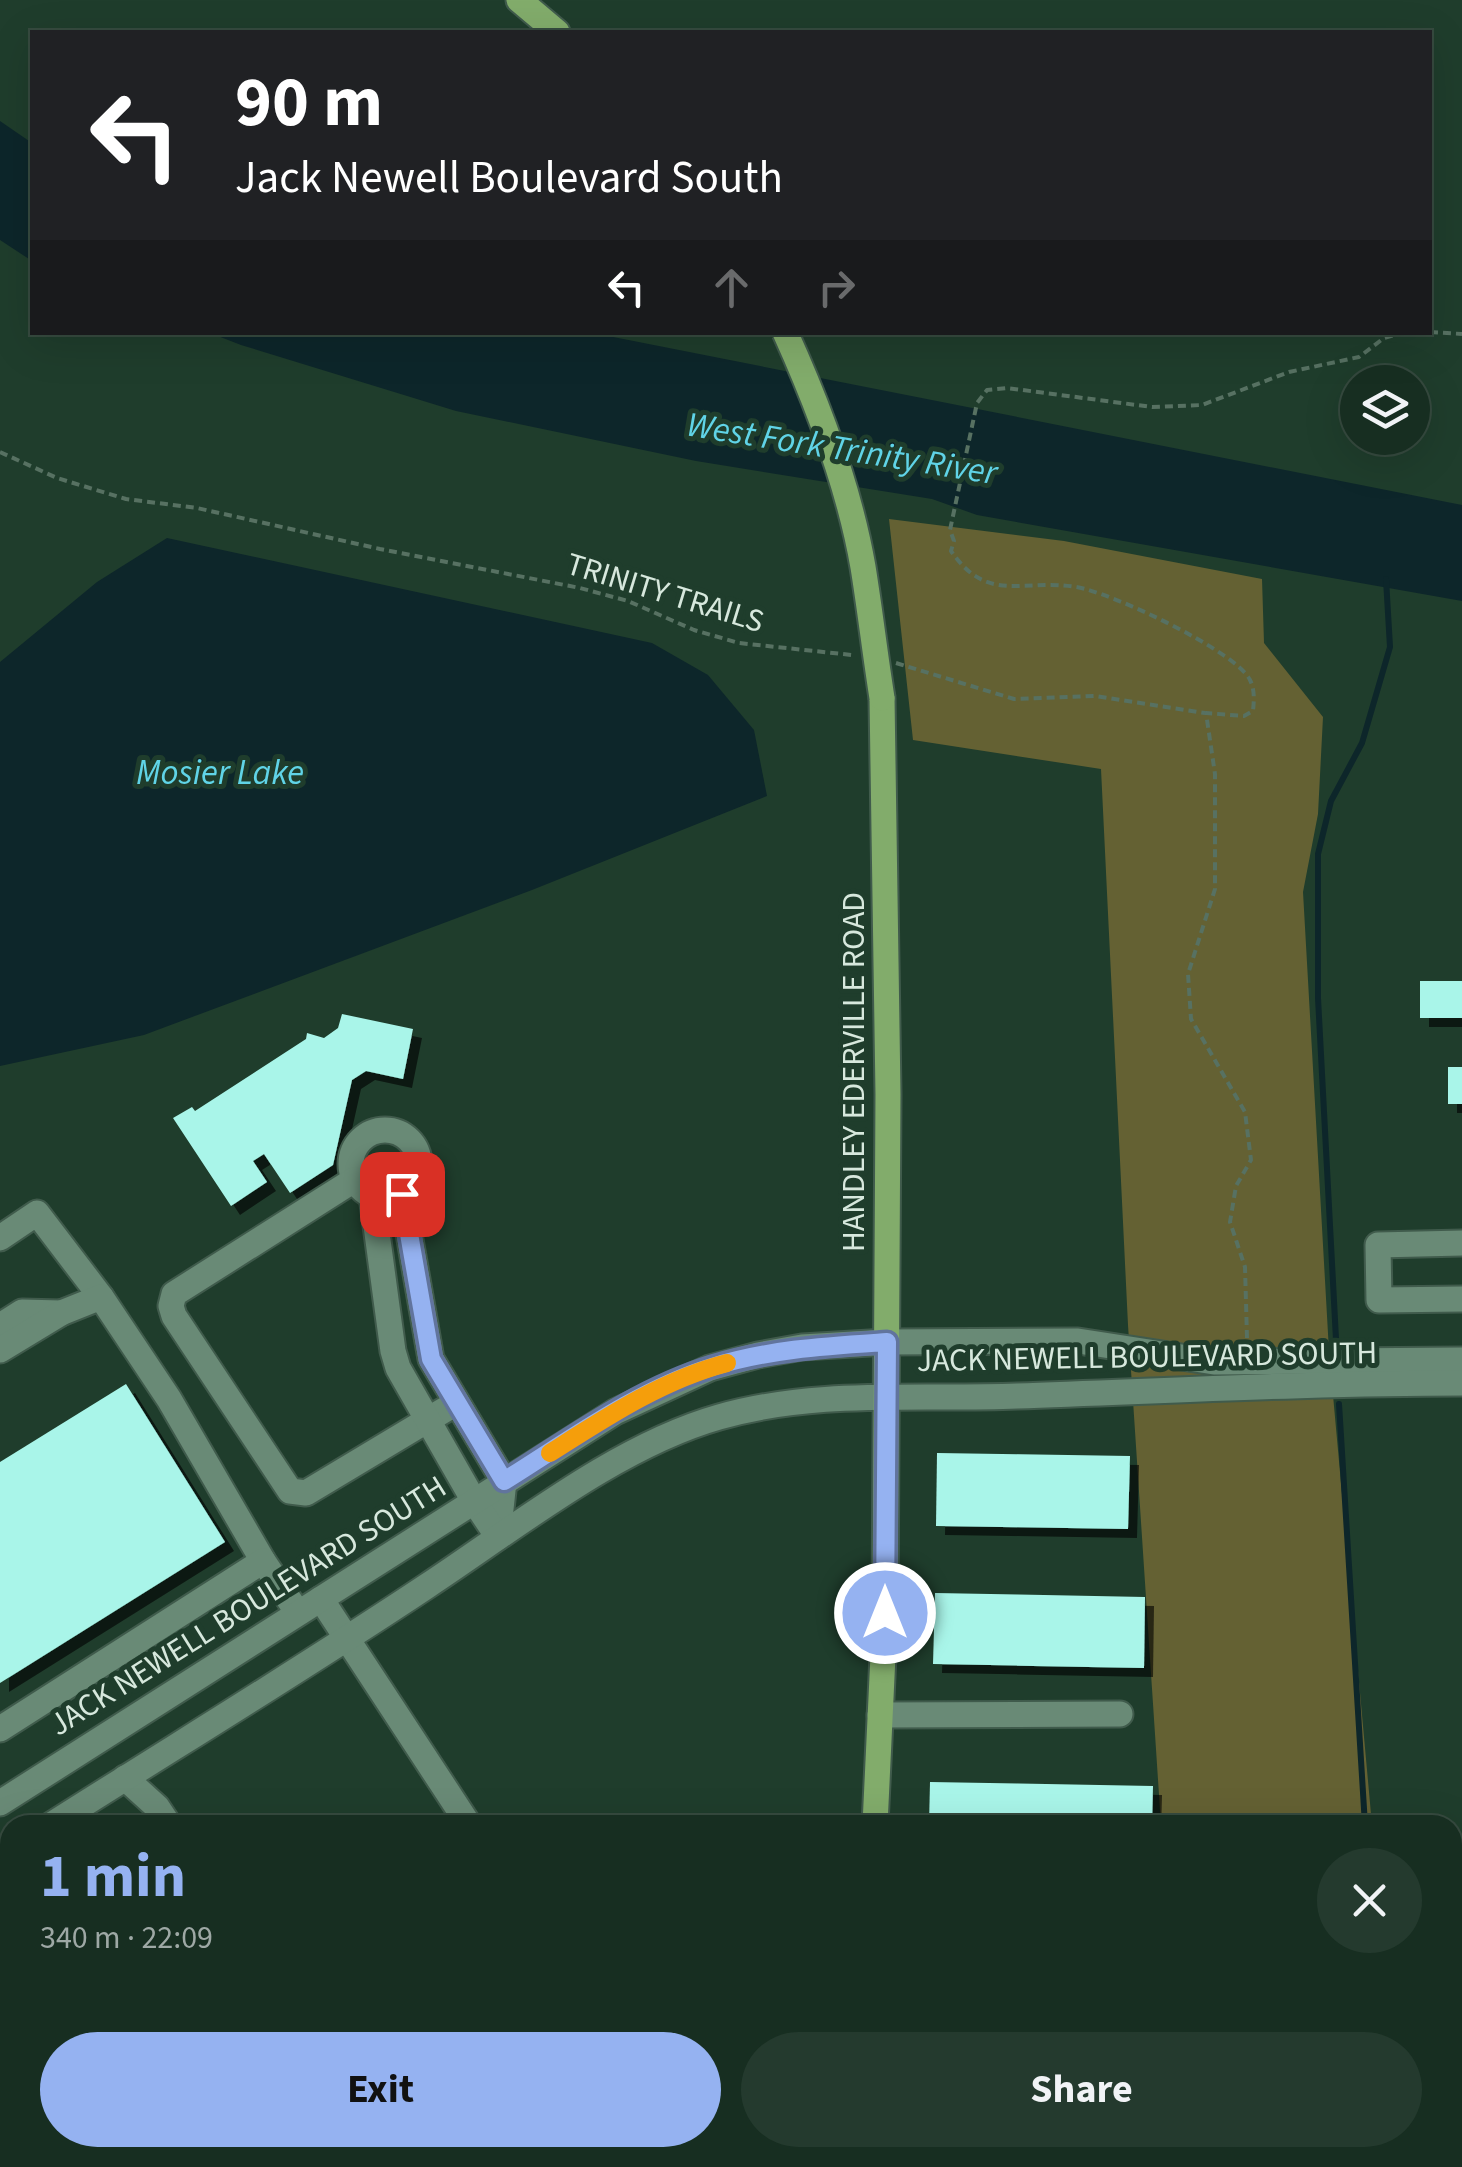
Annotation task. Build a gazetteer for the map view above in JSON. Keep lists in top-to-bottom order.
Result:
{
  "streets": {
    "main road": ["HANDLEY EDERVILLE ROAD"],
    "street": ["JACK NEWELL BOULEVARD SOUTH"],
    "path": ["TRINITY TRAILS"]
  },
  "crossings": [
    ["HANDLEY EDERVILLE ROAD", "JACK NEWELL BOULEVARD SOUTH"]
  ],
  "water": ["West Fork Trinity River", "Mosier Lake"],
  "page": {
    "turn": ["90 m", "Jack Newell Boulevard South"],
    "heading": ["1 min", "340 m · 22:09"],
    "buttons": ["Exit", "Share"]
  }
}
